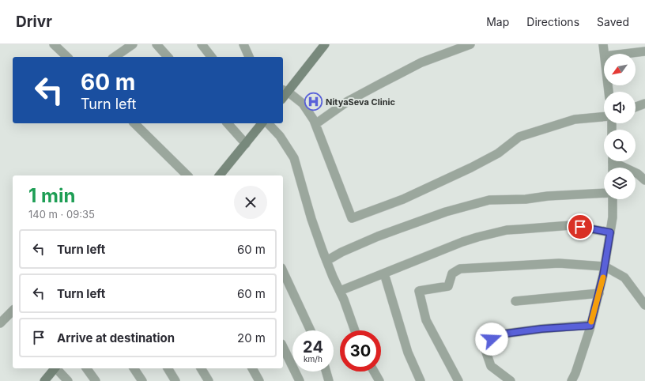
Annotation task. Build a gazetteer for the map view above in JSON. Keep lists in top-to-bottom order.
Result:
{
  "places": {
    "hospital": ["NityaSeva Clinic"]
  },
  "north": "bottom left",
  "page": {
    "header": "Drivr",
    "nav": ["Map", "Directions", "Saved"],
    "turn": ["60 m", "Turn left"],
    "heading": ["1 min", "140 m · 09:35"],
    "list": [
      {
        "name": "Turn left",
        "value": "60 m"
      },
      {
        "name": "Turn left",
        "value": "60 m"
      },
      {
        "name": "Arrive at destination",
        "value": "20 m"
      }
    ],
    "speed": "24 km/h",
    "limit": "30"
  }
}
